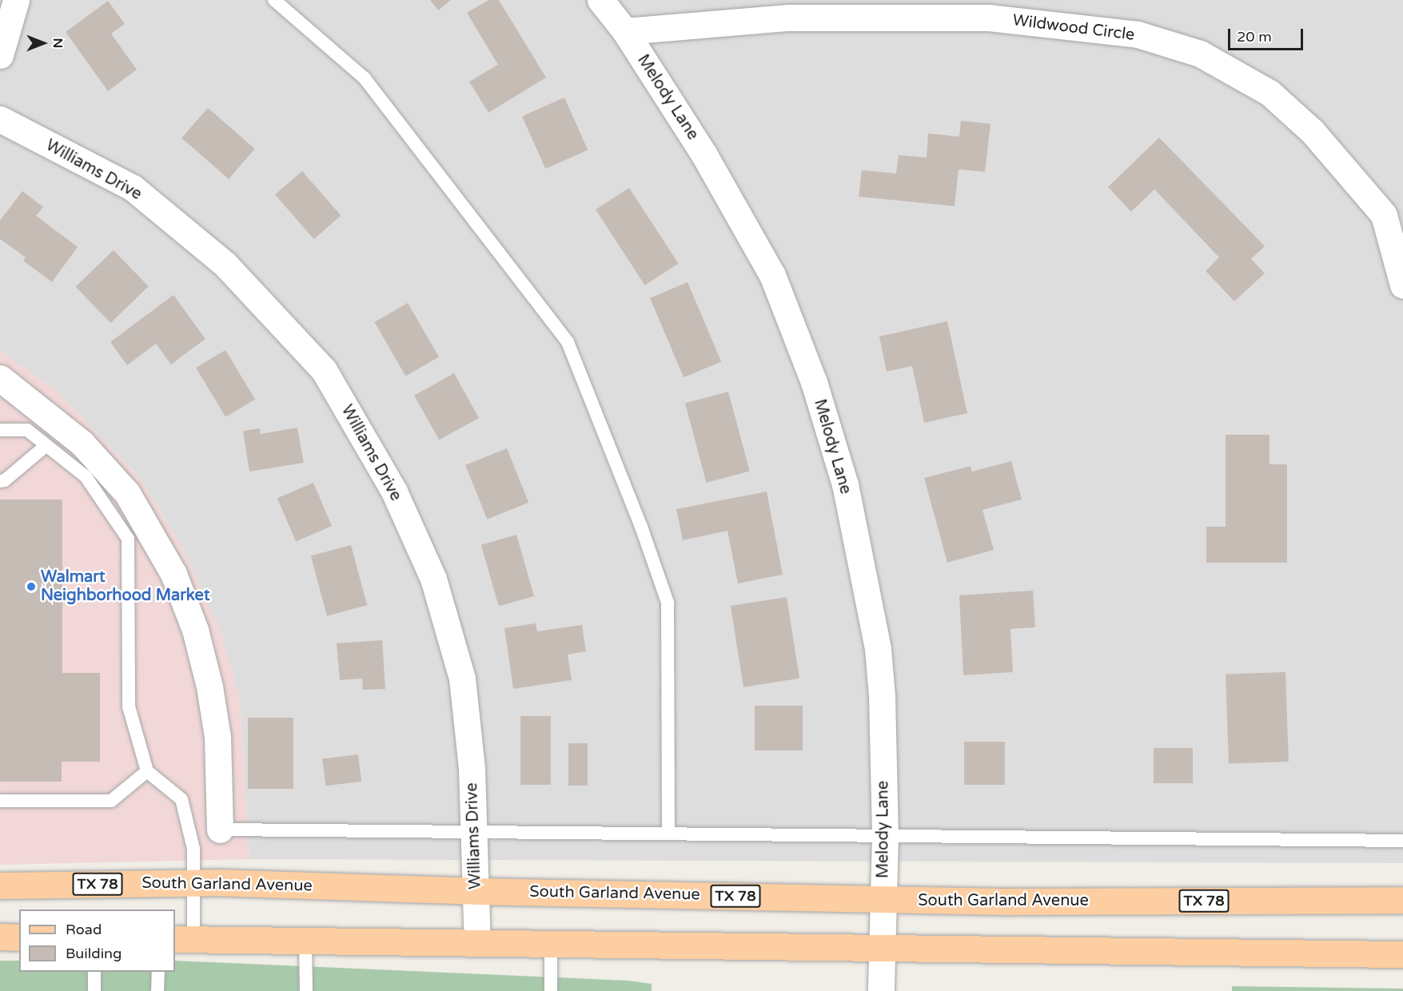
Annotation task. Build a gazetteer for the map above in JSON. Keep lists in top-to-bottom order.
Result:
{
  "streets": {
    "main road": ["TX 78", "South Garland Avenue"],
    "street": ["Wildwood Circle", "Melody Lane", "Williams Drive"]
  },
  "crossings": [
    ["Wildwood Circle", "Melody Lane"],
    ["Melody Lane", "South Garland Avenue"],
    ["Williams Drive", "South Garland Avenue"]
  ],
  "places": ["Walmart Neighborhood Market"],
  "legend": ["Road", "Building"],
  "scale_bar": "20 m",
  "north": "right"
}
